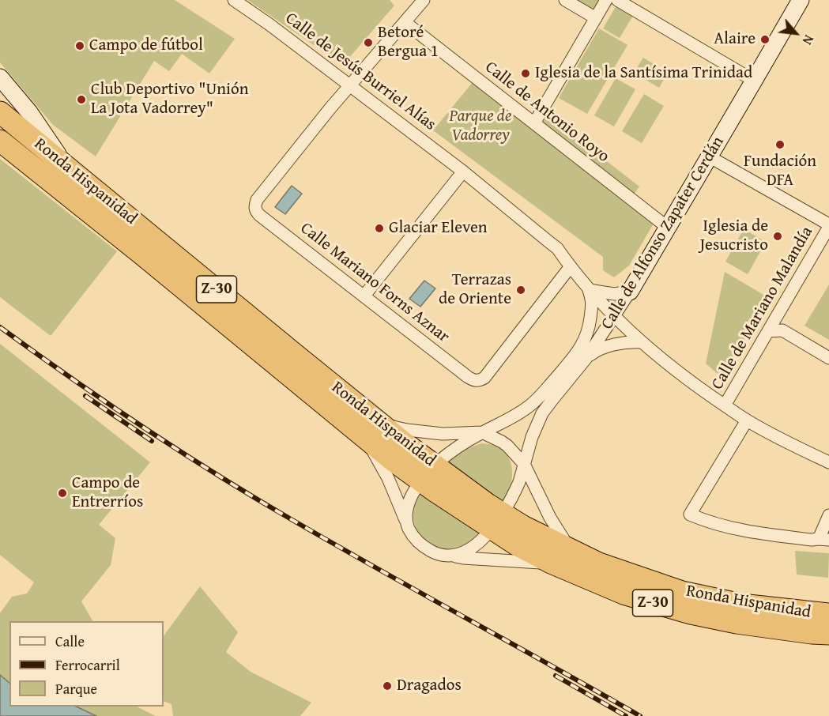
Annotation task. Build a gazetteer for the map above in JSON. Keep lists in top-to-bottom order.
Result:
{
  "streets": {
    "highway": ["Ronda Hispanidad", "Z-30"],
    "street": [
      "Calle de Jesús Burriel Alías",
      "Calle de Antonio Royo",
      "Calle de Alfonso Zapater Cerdán",
      "Calle Mariano Forns Aznar",
      "Calle de Mariano Malandía"
    ]
  },
  "crossings": [
    ["Calle de Jesús Burriel Alías", "Calle de Alfonso Zapater Cerdán"],
    ["Calle de Jesús Burriel Alías", "Calle Mariano Forns Aznar"],
    ["Calle de Jesús Burriel Alías", "Calle de Mariano Malandía"],
    ["Calle de Antonio Royo", "Calle de Alfonso Zapater Cerdán"],
    ["Ronda Hispanidad", "Calle de Alfonso Zapater Cerdán"]
  ],
  "parks": ["Parque de Vadorrey"],
  "places": [
    "Alaire",
    "Betoré Bergua 1",
    "Campo de fútbol",
    "Iglesia de la Santísima Trinidad",
    "Club Deportivo \"Unión La Jota Vadorrey\"",
    "Fundación DFA",
    "Glaciar Eleven",
    "Iglesia de Jesucristo",
    "Terrazas de Oriente",
    "Campo de Entrerríos",
    "Dragados"
  ],
  "legend": ["Calle", "Ferrocarril", "Parque"],
  "north": "bottom right"
}
